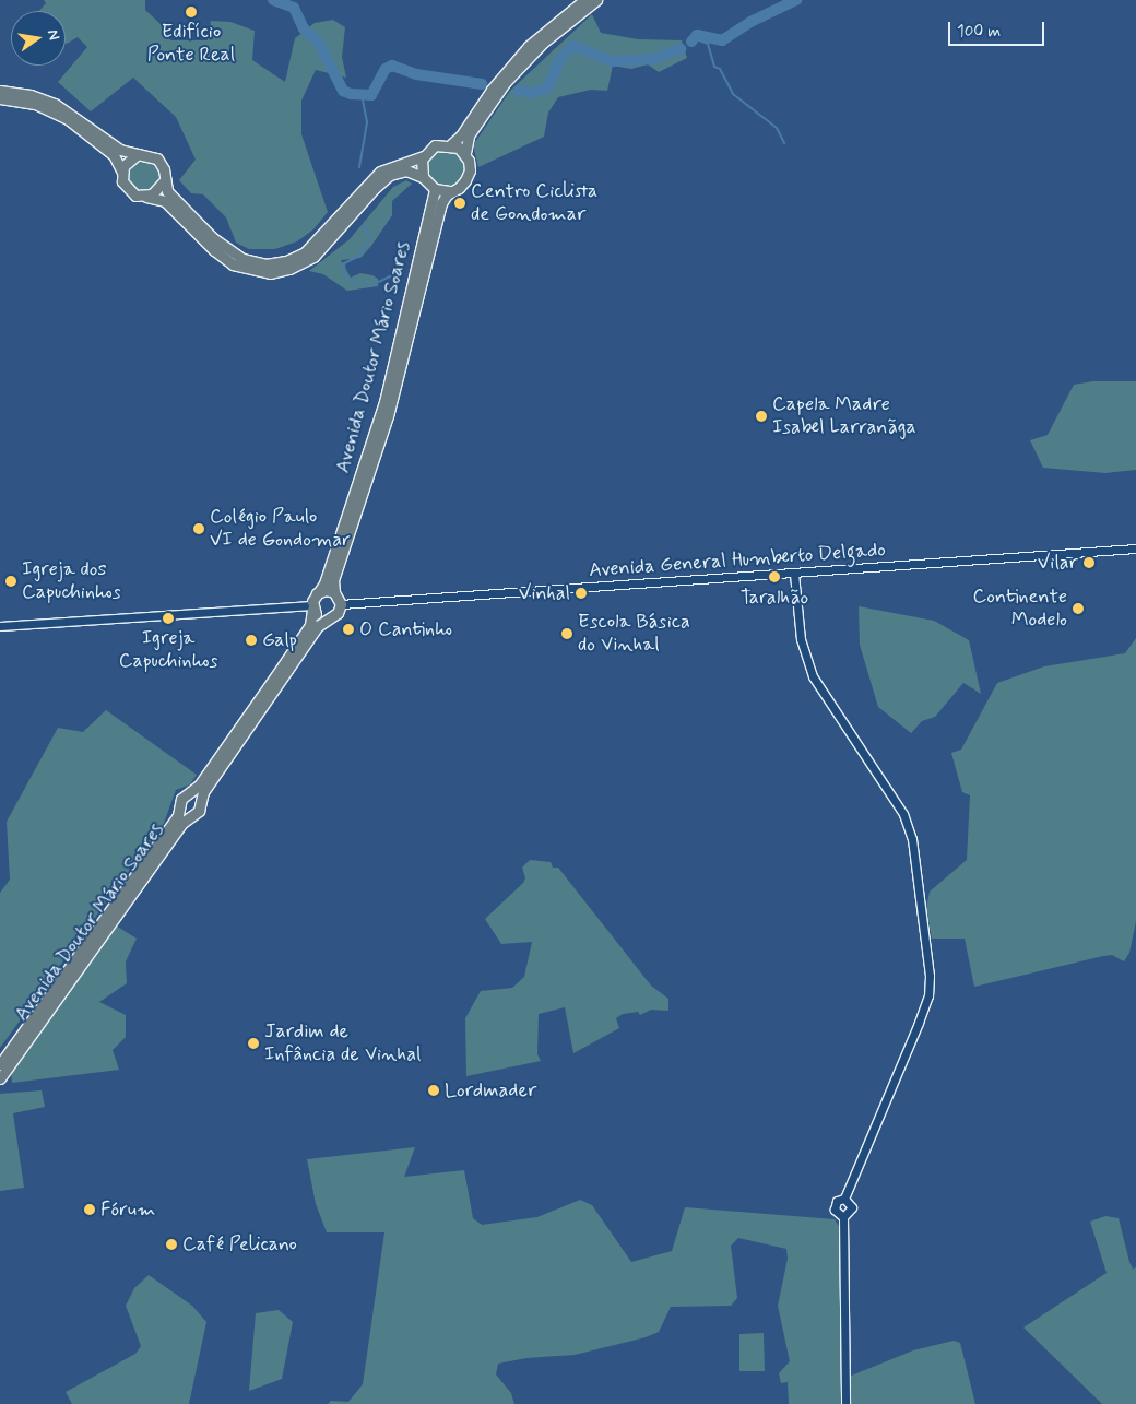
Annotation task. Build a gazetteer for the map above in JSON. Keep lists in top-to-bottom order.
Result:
{
  "streets": {
    "main road": ["Avenida Doutor Mário Soares"],
    "street": ["Avenida General Humberto Delgado"]
  },
  "crossings": [
    ["Avenida Doutor Mário Soares", "Avenida General Humberto Delgado"]
  ],
  "places": [
    "Edifício Ponte Real",
    "Centro Ciclista de Gondomar",
    "Capela Madre Isabel Larranãga",
    "Colégio Paulo VI de Gondomar",
    "Vilar",
    "Taralhão",
    "Igreja dos Capuchinhos",
    "Vinhal",
    "Continente Modelo",
    "Igreja Capuchinhos",
    "O Cantinho",
    "Escola Básica do Vinhal",
    "Galp",
    "Jardim de Infância de Vinhal",
    "Lordmader",
    "Fórum",
    "Café Pelicano"
  ],
  "scale_bar": "100 m",
  "north": "right"
}
